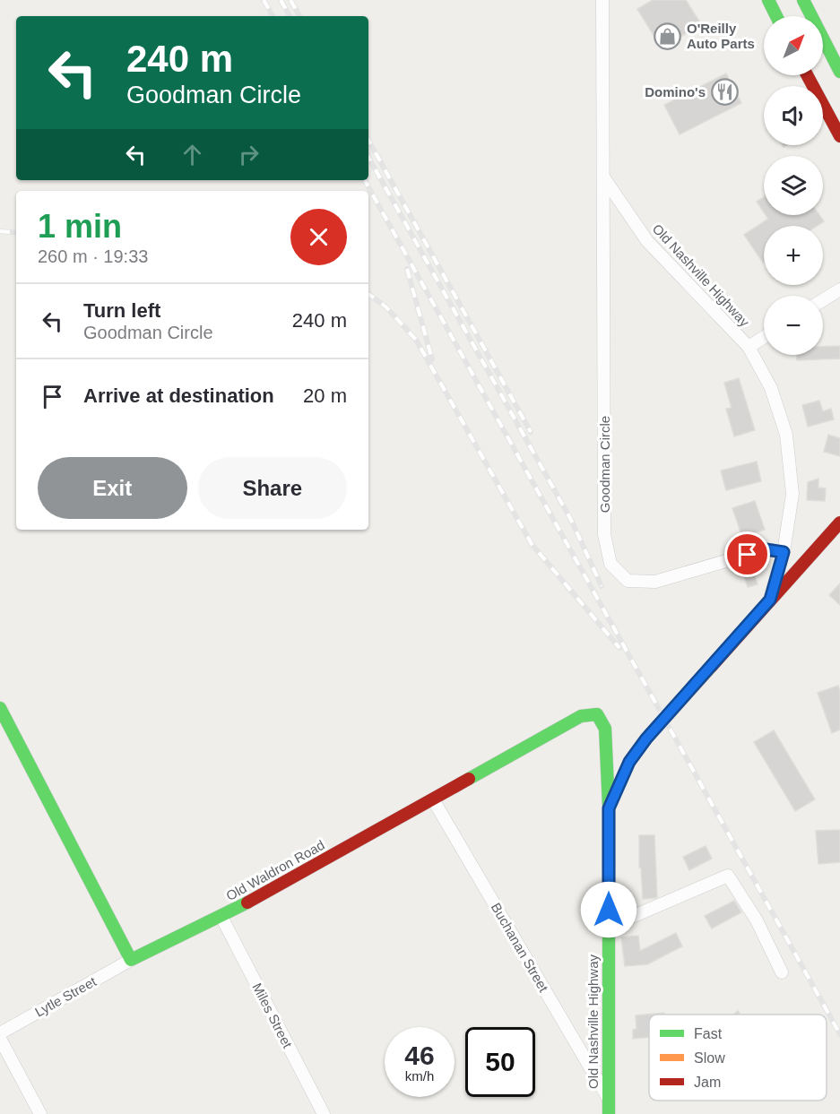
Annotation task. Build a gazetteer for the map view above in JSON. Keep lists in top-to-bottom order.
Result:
{
  "streets": {
    "street": [
      "Old Nashville Highway",
      "Goodman Circle",
      "Old Waldron Road",
      "Buchanan Street",
      "Lytle Street",
      "Miles Street"
    ]
  },
  "crossings": [
    ["Old Nashville Highway", "Goodman Circle"],
    ["Old Nashville Highway", "Old Waldron Road"],
    ["Old Nashville Highway", "Buchanan Street"],
    ["Old Waldron Road", "Buchanan Street"],
    ["Old Waldron Road", "Lytle Street"],
    ["Old Waldron Road", "Miles Street"]
  ],
  "places": {
    "shop": ["O'Reilly Auto Parts"],
    "restaurant": ["Domino's"]
  },
  "legend": ["Fast", "Slow", "Jam"],
  "north": "top right",
  "page": {
    "map_buttons": ["+", "−"],
    "turn": ["240 m", "Goodman Circle"],
    "heading": ["1 min", "260 m · 19:33"],
    "list": [
      {
        "name": "Turn left",
        "note": "Goodman Circle",
        "value": "240 m"
      },
      {
        "name": "Arrive at destination",
        "value": "20 m"
      }
    ],
    "buttons": ["Exit", "Share"],
    "speed": "46 km/h",
    "limit": "50"
  }
}
